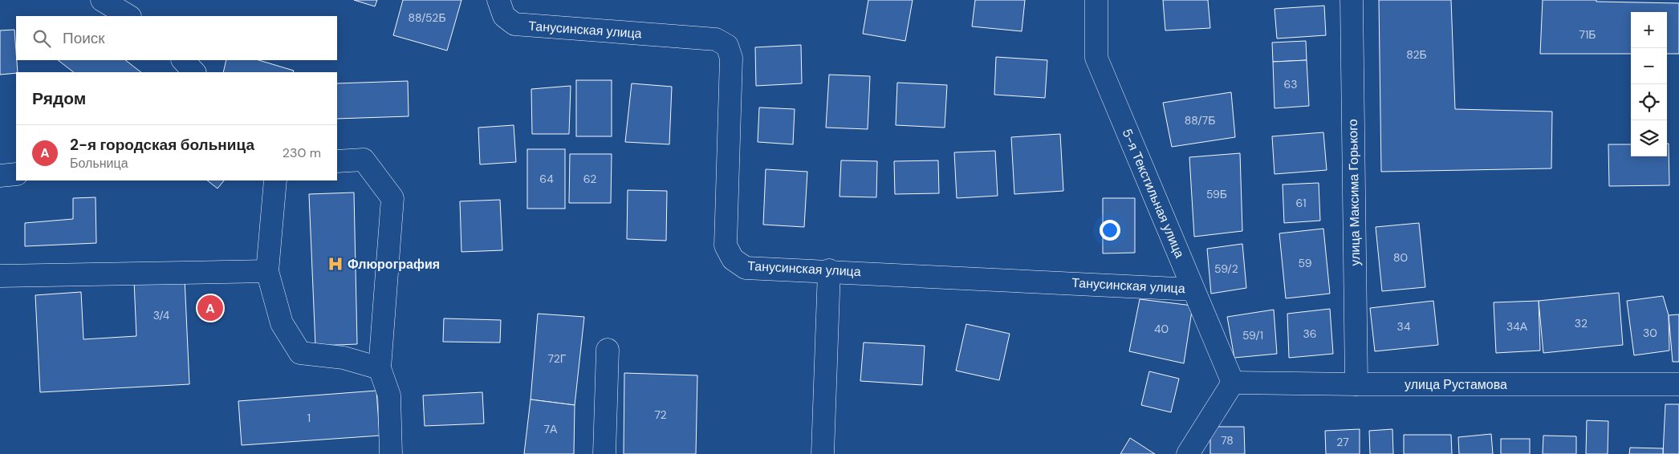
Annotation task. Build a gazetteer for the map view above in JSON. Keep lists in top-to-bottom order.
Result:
{
  "streets": {
    "street": [
      "Танусинская улица",
      "улица Максима Горького",
      "5-я Текстильная улица",
      "улица Рустамова"
    ]
  },
  "crossings": [
    ["Танусинская улица", "5-я Текстильная улица"],
    ["улица Максима Горького", "улица Рустамова"],
    ["5-я Текстильная улица", "улица Рустамова"]
  ],
  "places": {
    "hospital": ["Флюрография"]
  },
  "house_numbers": [
    "88/52Б",
    "71Б",
    "82Б",
    "63",
    "88/7Б",
    "64",
    "62",
    "59Б",
    "61",
    "80",
    "59",
    "59/2",
    "3/4",
    "32",
    "34",
    "34А",
    "40",
    "30",
    "36",
    "59/1",
    "72Г",
    "72",
    "1",
    "7А",
    "78",
    "27"
  ],
  "page": {
    "map_buttons": ["+", "−"],
    "search": "Поиск",
    "heading": "Рядом",
    "list": [
      {
        "mark": "A",
        "name": "2-я городская больница",
        "note": "Больница",
        "value": "230 m"
      }
    ],
    "pins": "A"
  }
}
